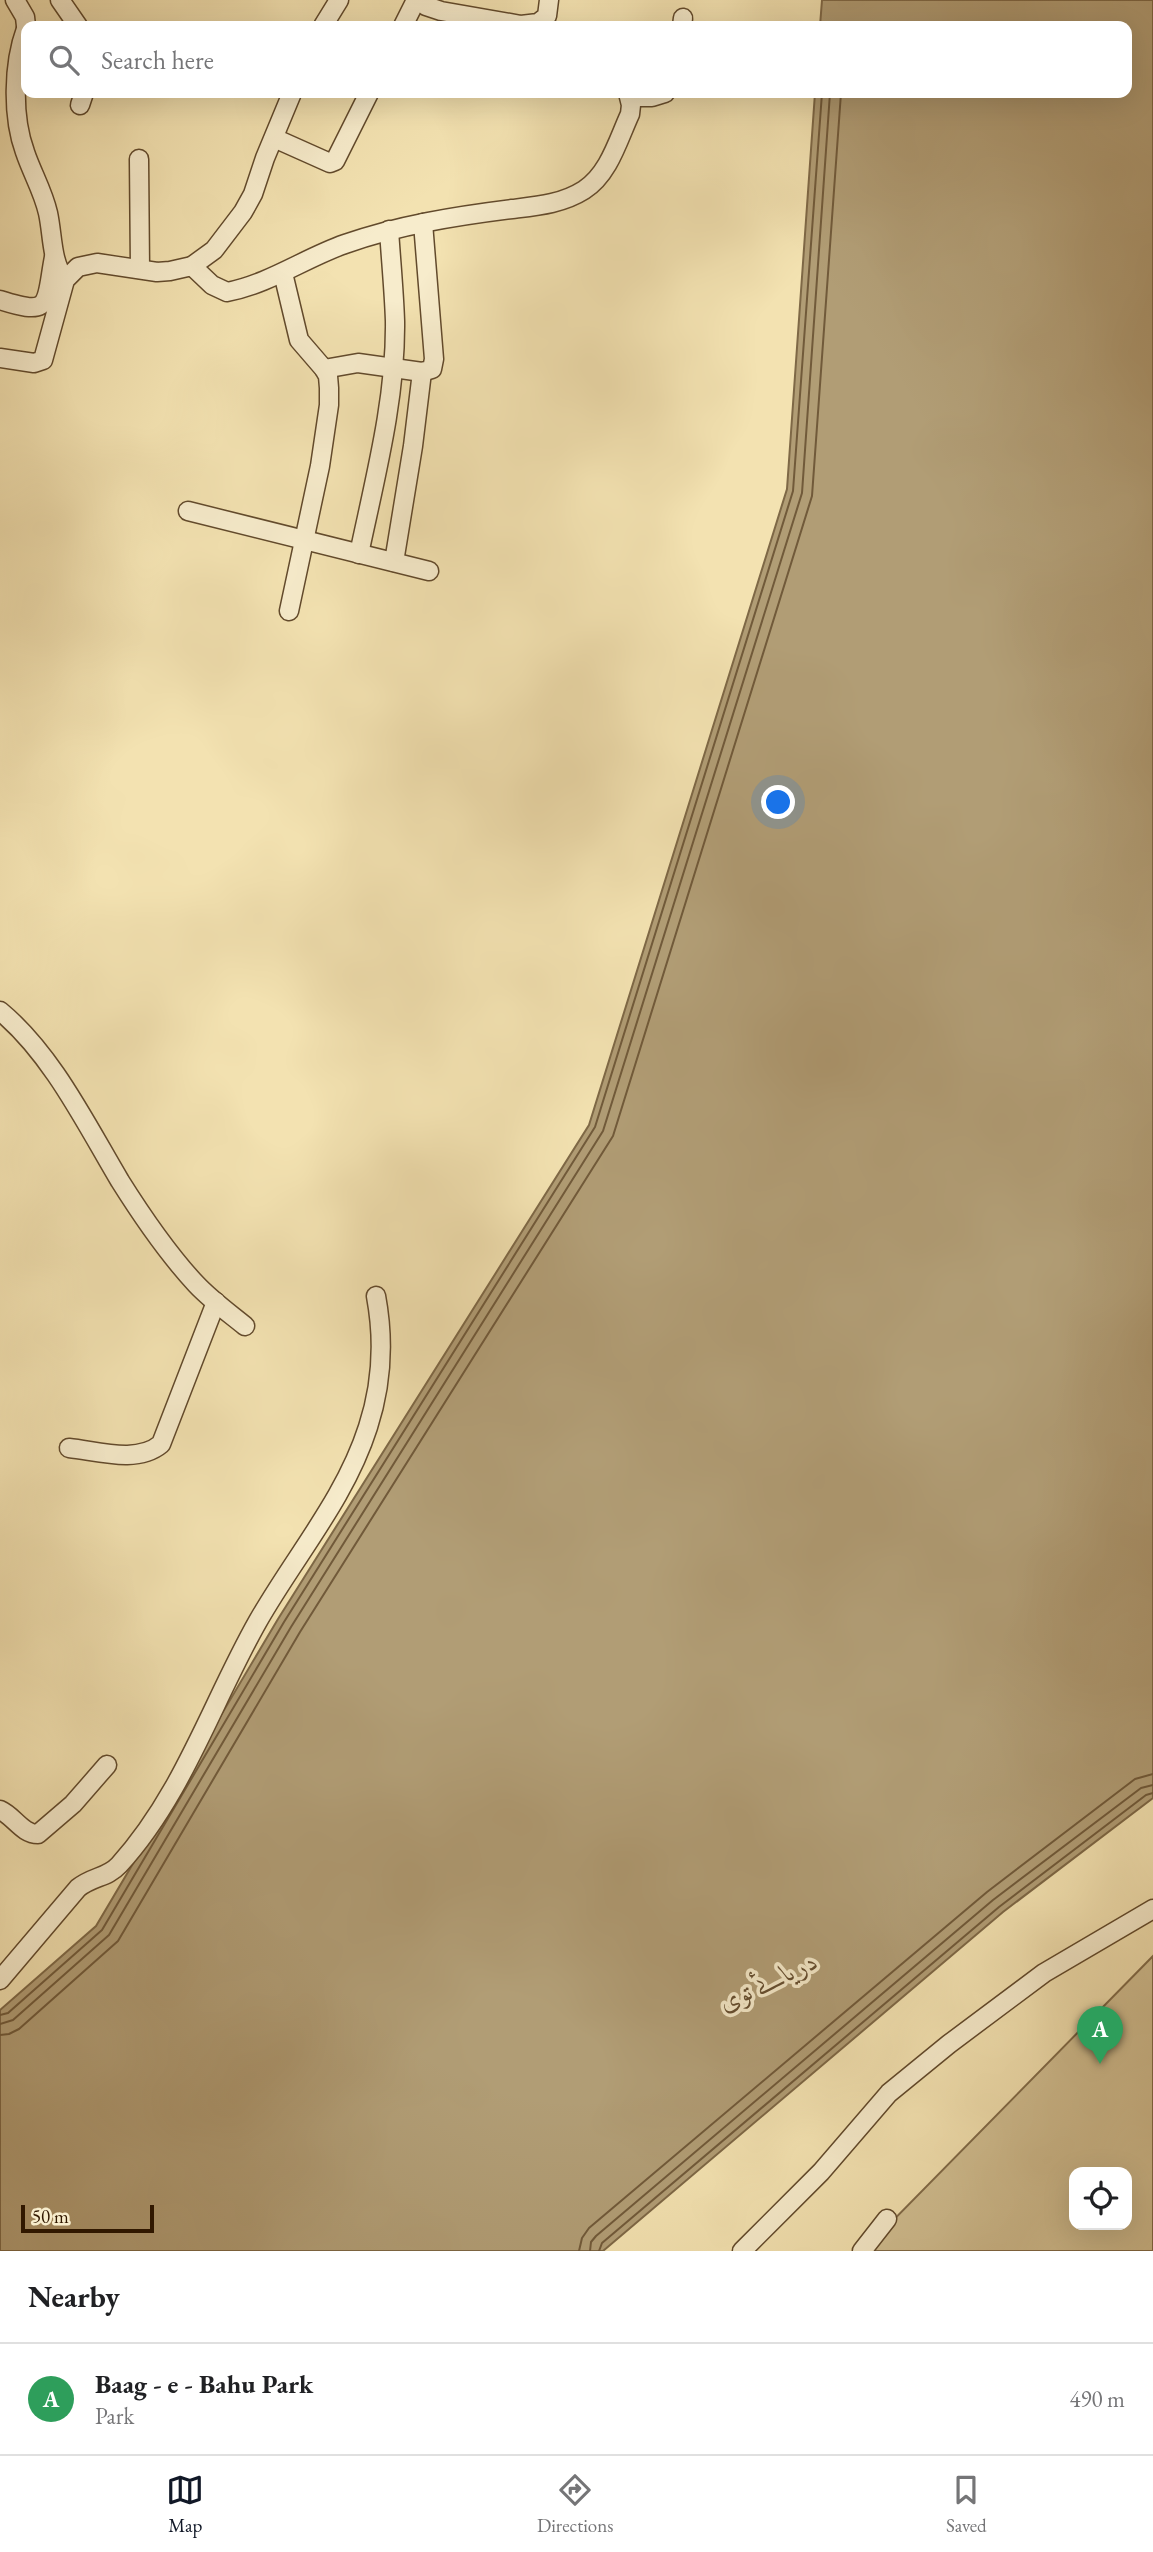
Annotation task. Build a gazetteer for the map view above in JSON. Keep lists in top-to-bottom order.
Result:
{
  "water": ["دریائے توی"],
  "scale_bar": "50 m",
  "page": {
    "search": "Search here",
    "pins": "A",
    "scale": "50 m",
    "heading": "Nearby",
    "list": [
      {
        "mark": "A",
        "name": "Baag - e - Bahu Park",
        "note": "Park",
        "value": "490 m"
      }
    ],
    "nav": ["Map", "Directions", "Saved"]
  }
}
